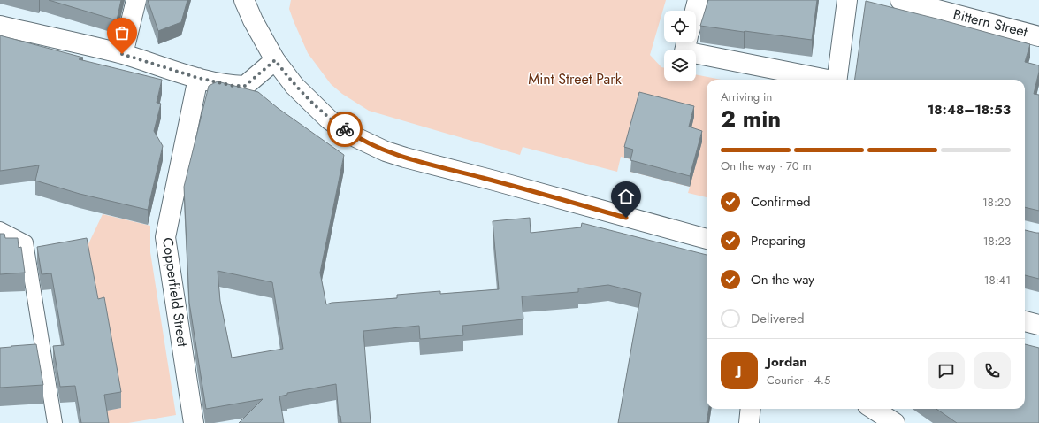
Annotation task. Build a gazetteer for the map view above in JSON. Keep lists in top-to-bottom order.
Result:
{
  "streets": {
    "street": ["Bittern Street", "Copperfield Street"]
  },
  "parks": ["Mint Street Park"],
  "page": {
    "heading": ["2 min", "Arriving in", "18:48–18:53"],
    "panel": ["Jordan", "Courier · 4.5"],
    "bar": "On the way · 70 m",
    "list": [
      ["Confirmed", "18:20"],
      ["Preparing", "18:23"],
      ["On the way", "18:41"],
      "Delivered"
    ],
    "round": "J"
  }
}
